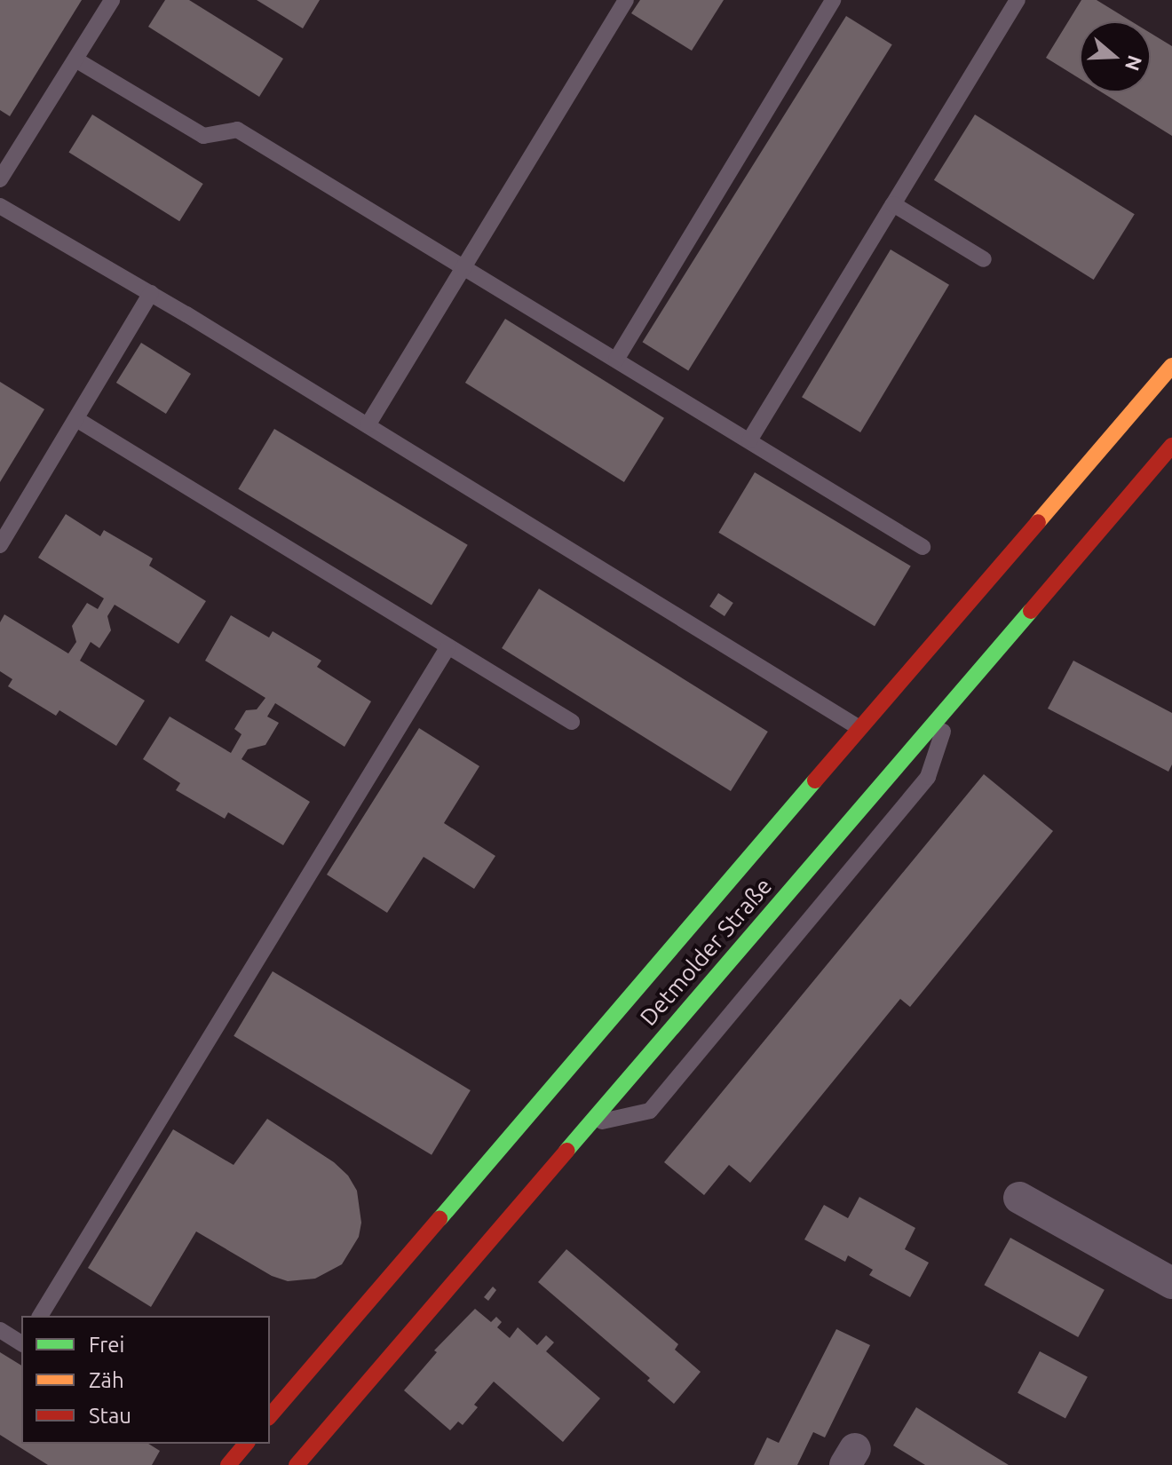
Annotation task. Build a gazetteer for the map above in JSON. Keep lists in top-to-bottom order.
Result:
{
  "streets": {
    "main road": ["Detmolder Straße"]
  },
  "legend": ["Frei", "Zäh", "Stau"],
  "north": "right"
}
